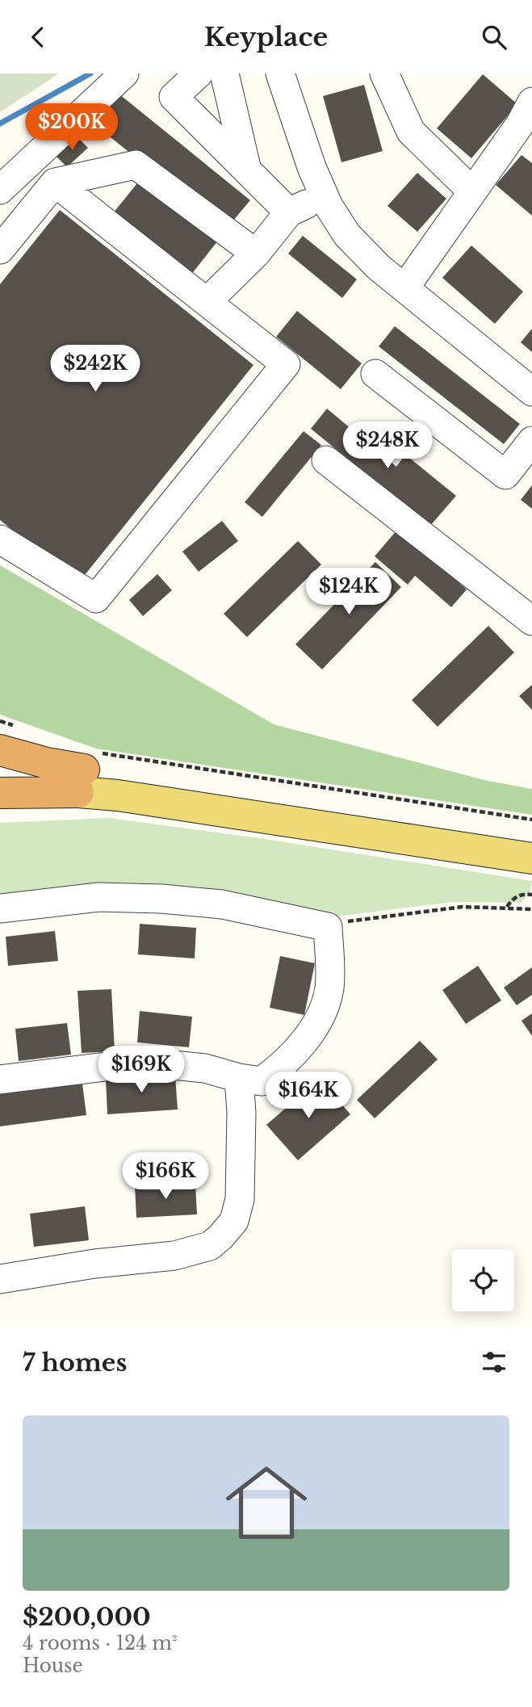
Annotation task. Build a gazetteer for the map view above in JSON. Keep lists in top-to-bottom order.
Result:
{
  "page": {
    "header": "Keyplace",
    "price": [
      "$200K",
      "$242K",
      "$248K",
      "$124K",
      "$169K",
      "$164K",
      "$166K"
    ],
    "heading": "7 homes",
    "list": [
      {
        "name": "$200,000",
        "note": "4 rooms · 124 m² · House"
      }
    ]
  }
}
